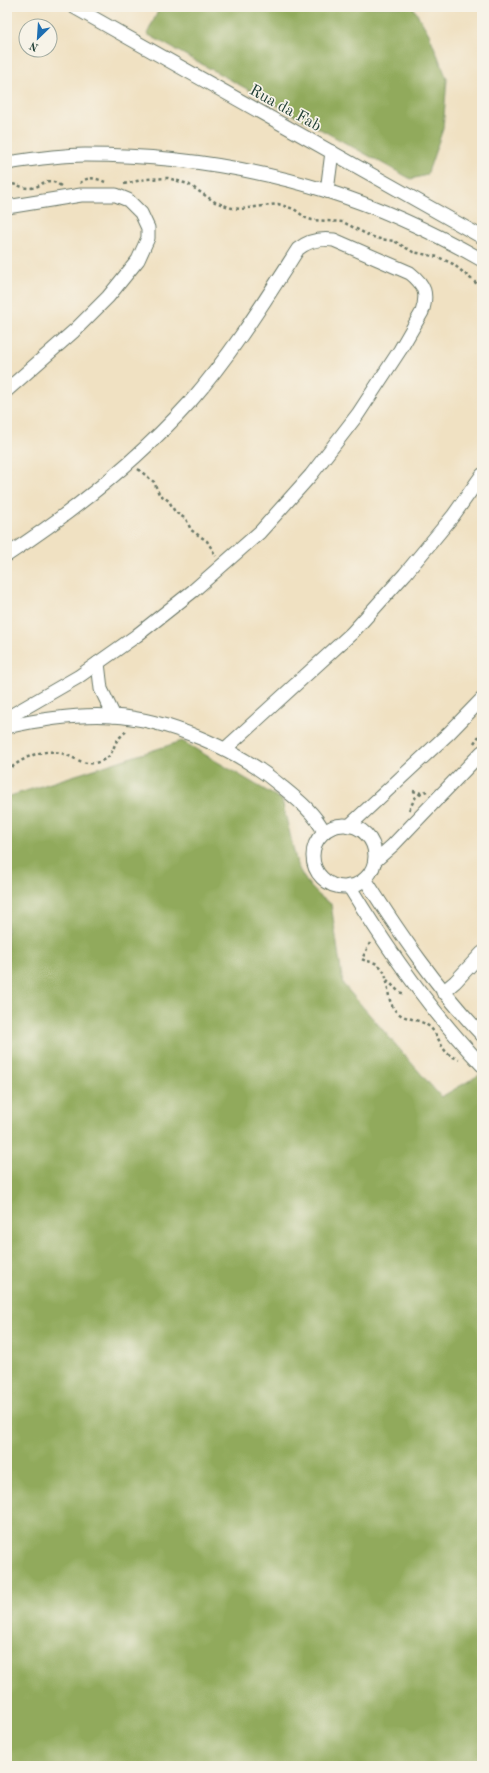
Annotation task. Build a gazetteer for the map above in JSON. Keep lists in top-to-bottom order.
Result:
{
  "streets": {
    "street": ["Rua da Fab"]
  },
  "north": "bottom left"
}
